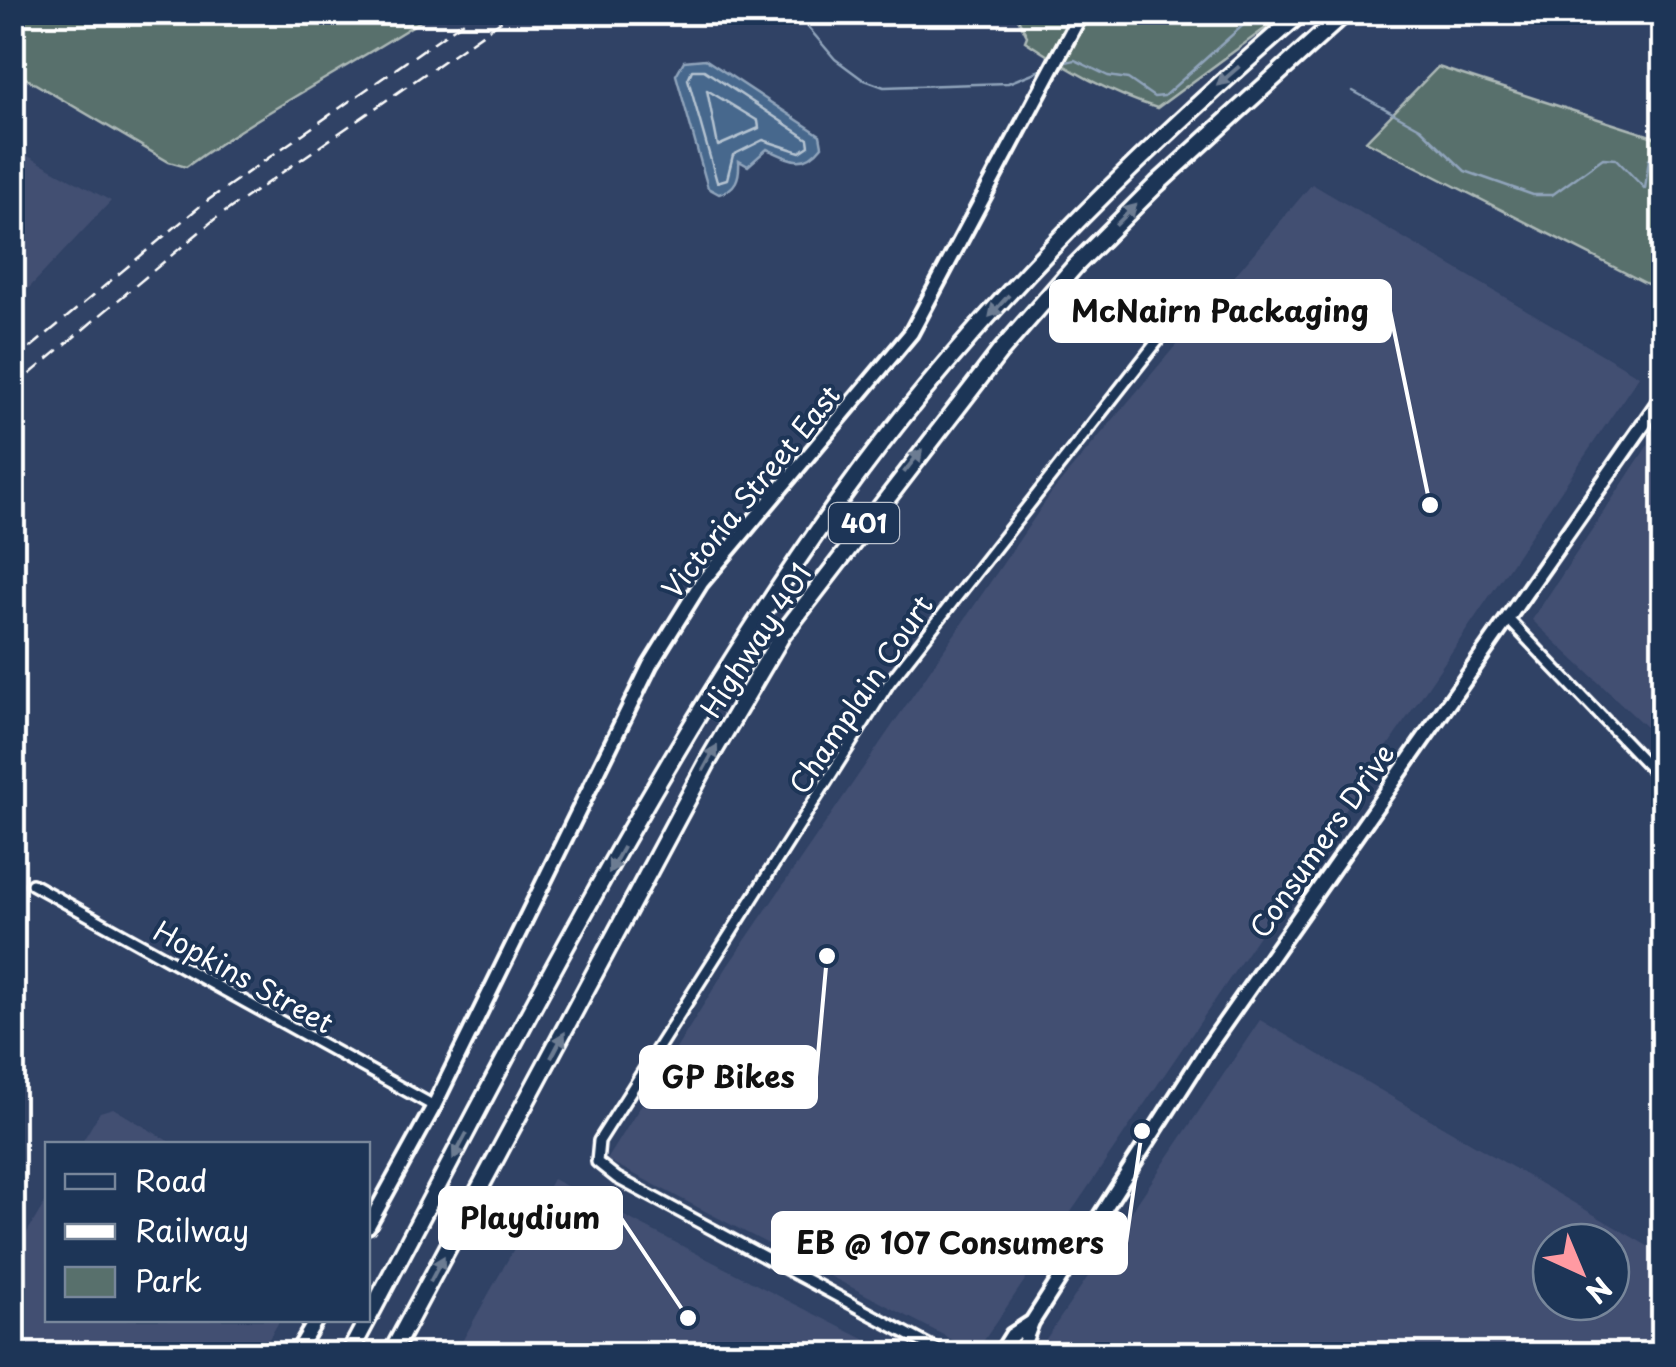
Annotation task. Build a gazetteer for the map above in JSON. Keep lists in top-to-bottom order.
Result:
{
  "streets": {
    "highway": ["401", "Highway 401"],
    "main road": ["Victoria Street East", "Consumers Drive"],
    "street": ["Champlain Court", "Hopkins Street"]
  },
  "crossings": [
    ["Victoria Street East", "Hopkins Street"]
  ],
  "places": [
    "McNairn Packaging",
    "GP Bikes",
    "EB @ 107 Consumers",
    "Playdium"
  ],
  "legend": ["Road", "Railway", "Park"],
  "north": "bottom right"
}
